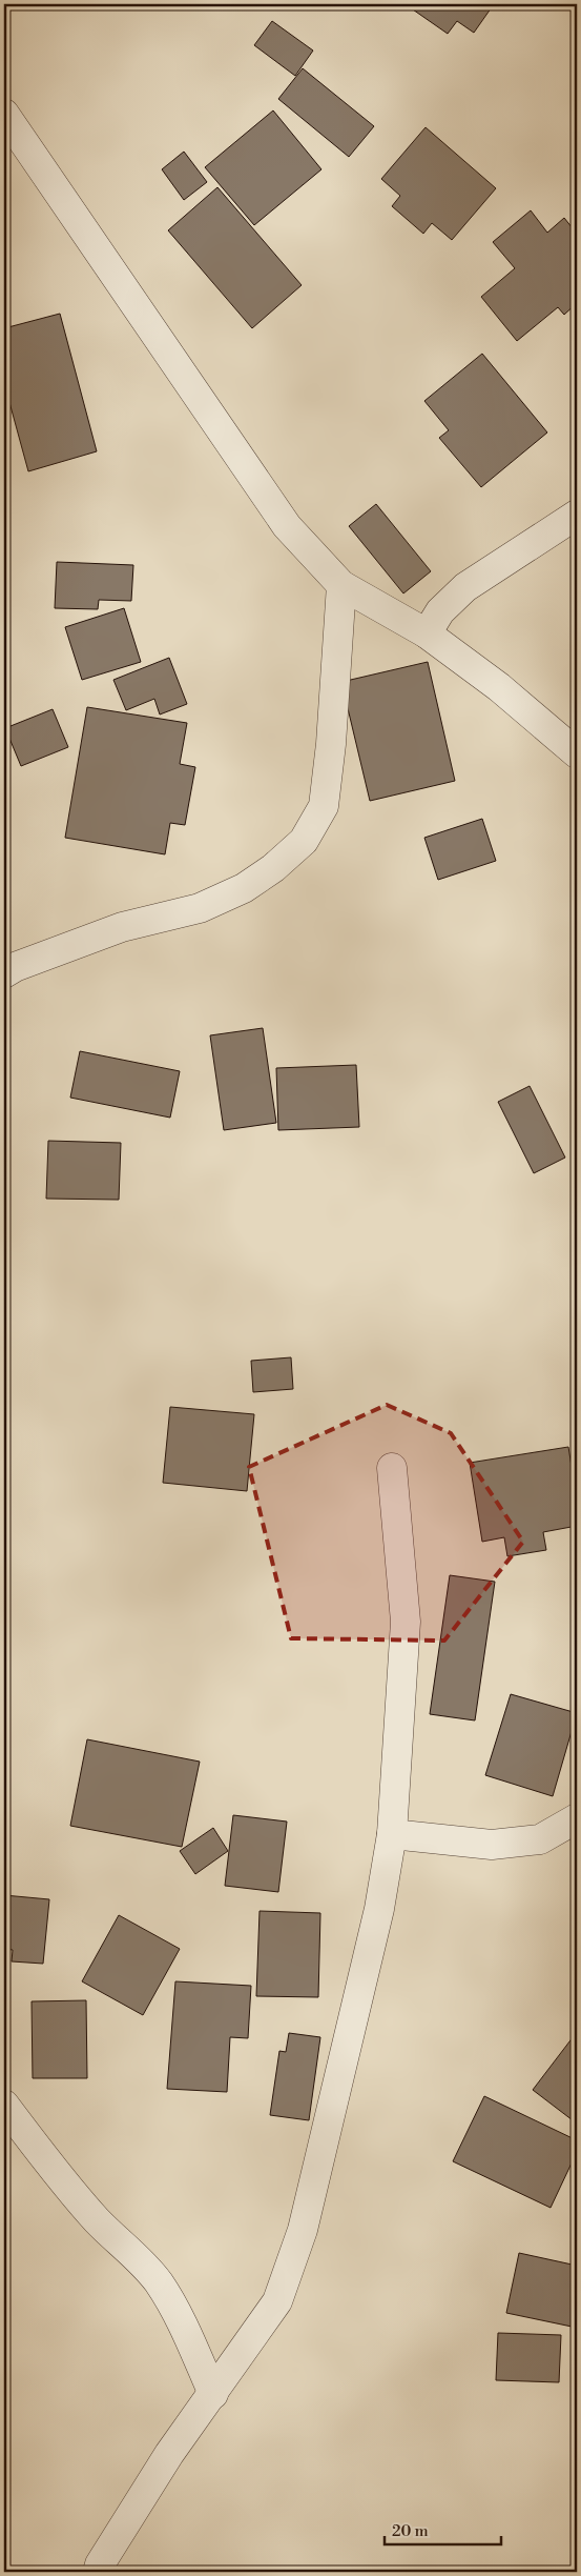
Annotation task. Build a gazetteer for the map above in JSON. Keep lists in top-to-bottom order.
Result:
{
  "scale_bar": "20 m"
}
